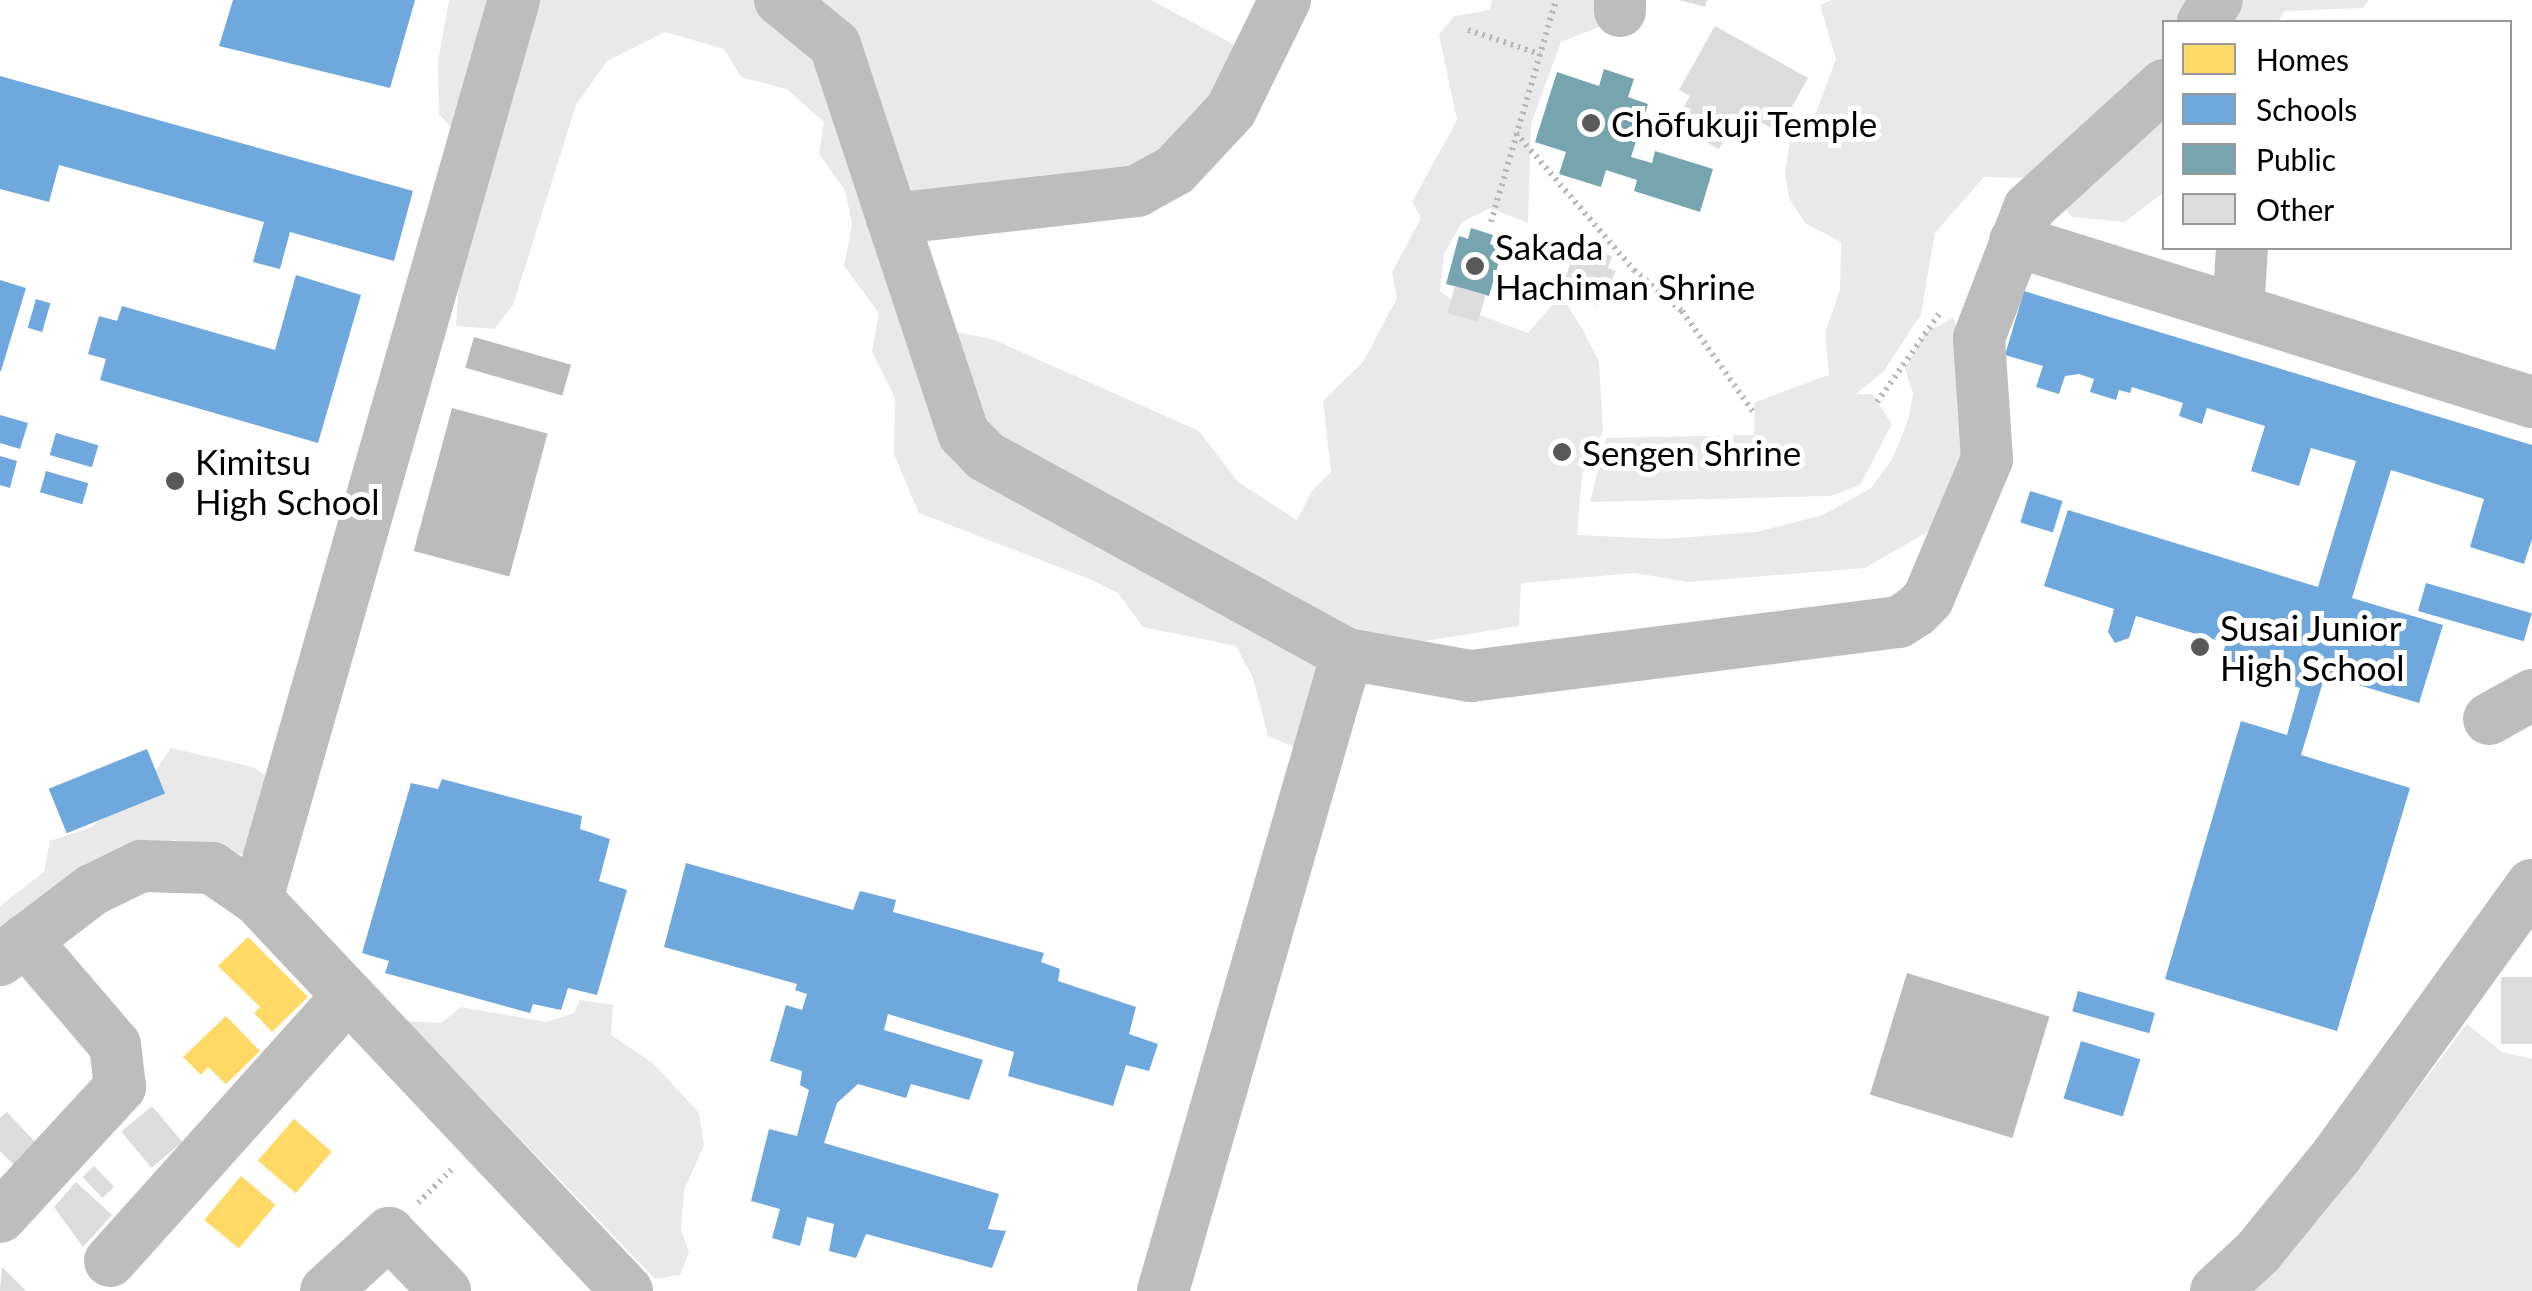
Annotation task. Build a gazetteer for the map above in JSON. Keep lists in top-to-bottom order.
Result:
{
  "places": [
    "Chōfukuji Temple",
    "Sakada Hachiman Shrine",
    "Sengen Shrine",
    "Kimitsu High School",
    "Susai Junior High School"
  ],
  "legend": [
    "Homes",
    "Schools",
    "Public",
    "Other"
  ]
}
